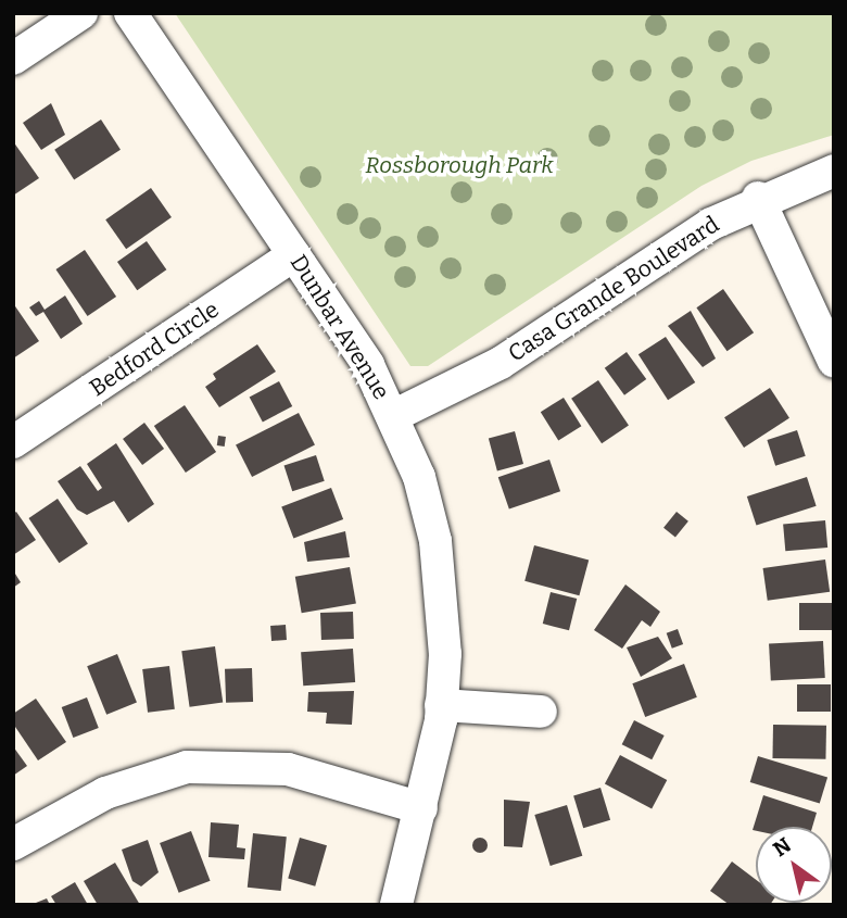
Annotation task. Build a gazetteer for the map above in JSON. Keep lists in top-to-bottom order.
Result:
{
  "streets": {
    "street": ["Casa Grande Boulevard", "Dunbar Avenue", "Bedford Circle"]
  },
  "crossings": [
    ["Casa Grande Boulevard", "Dunbar Avenue"],
    ["Dunbar Avenue", "Bedford Circle"]
  ],
  "parks": ["Rossborough Park"],
  "north": "top left"
}
